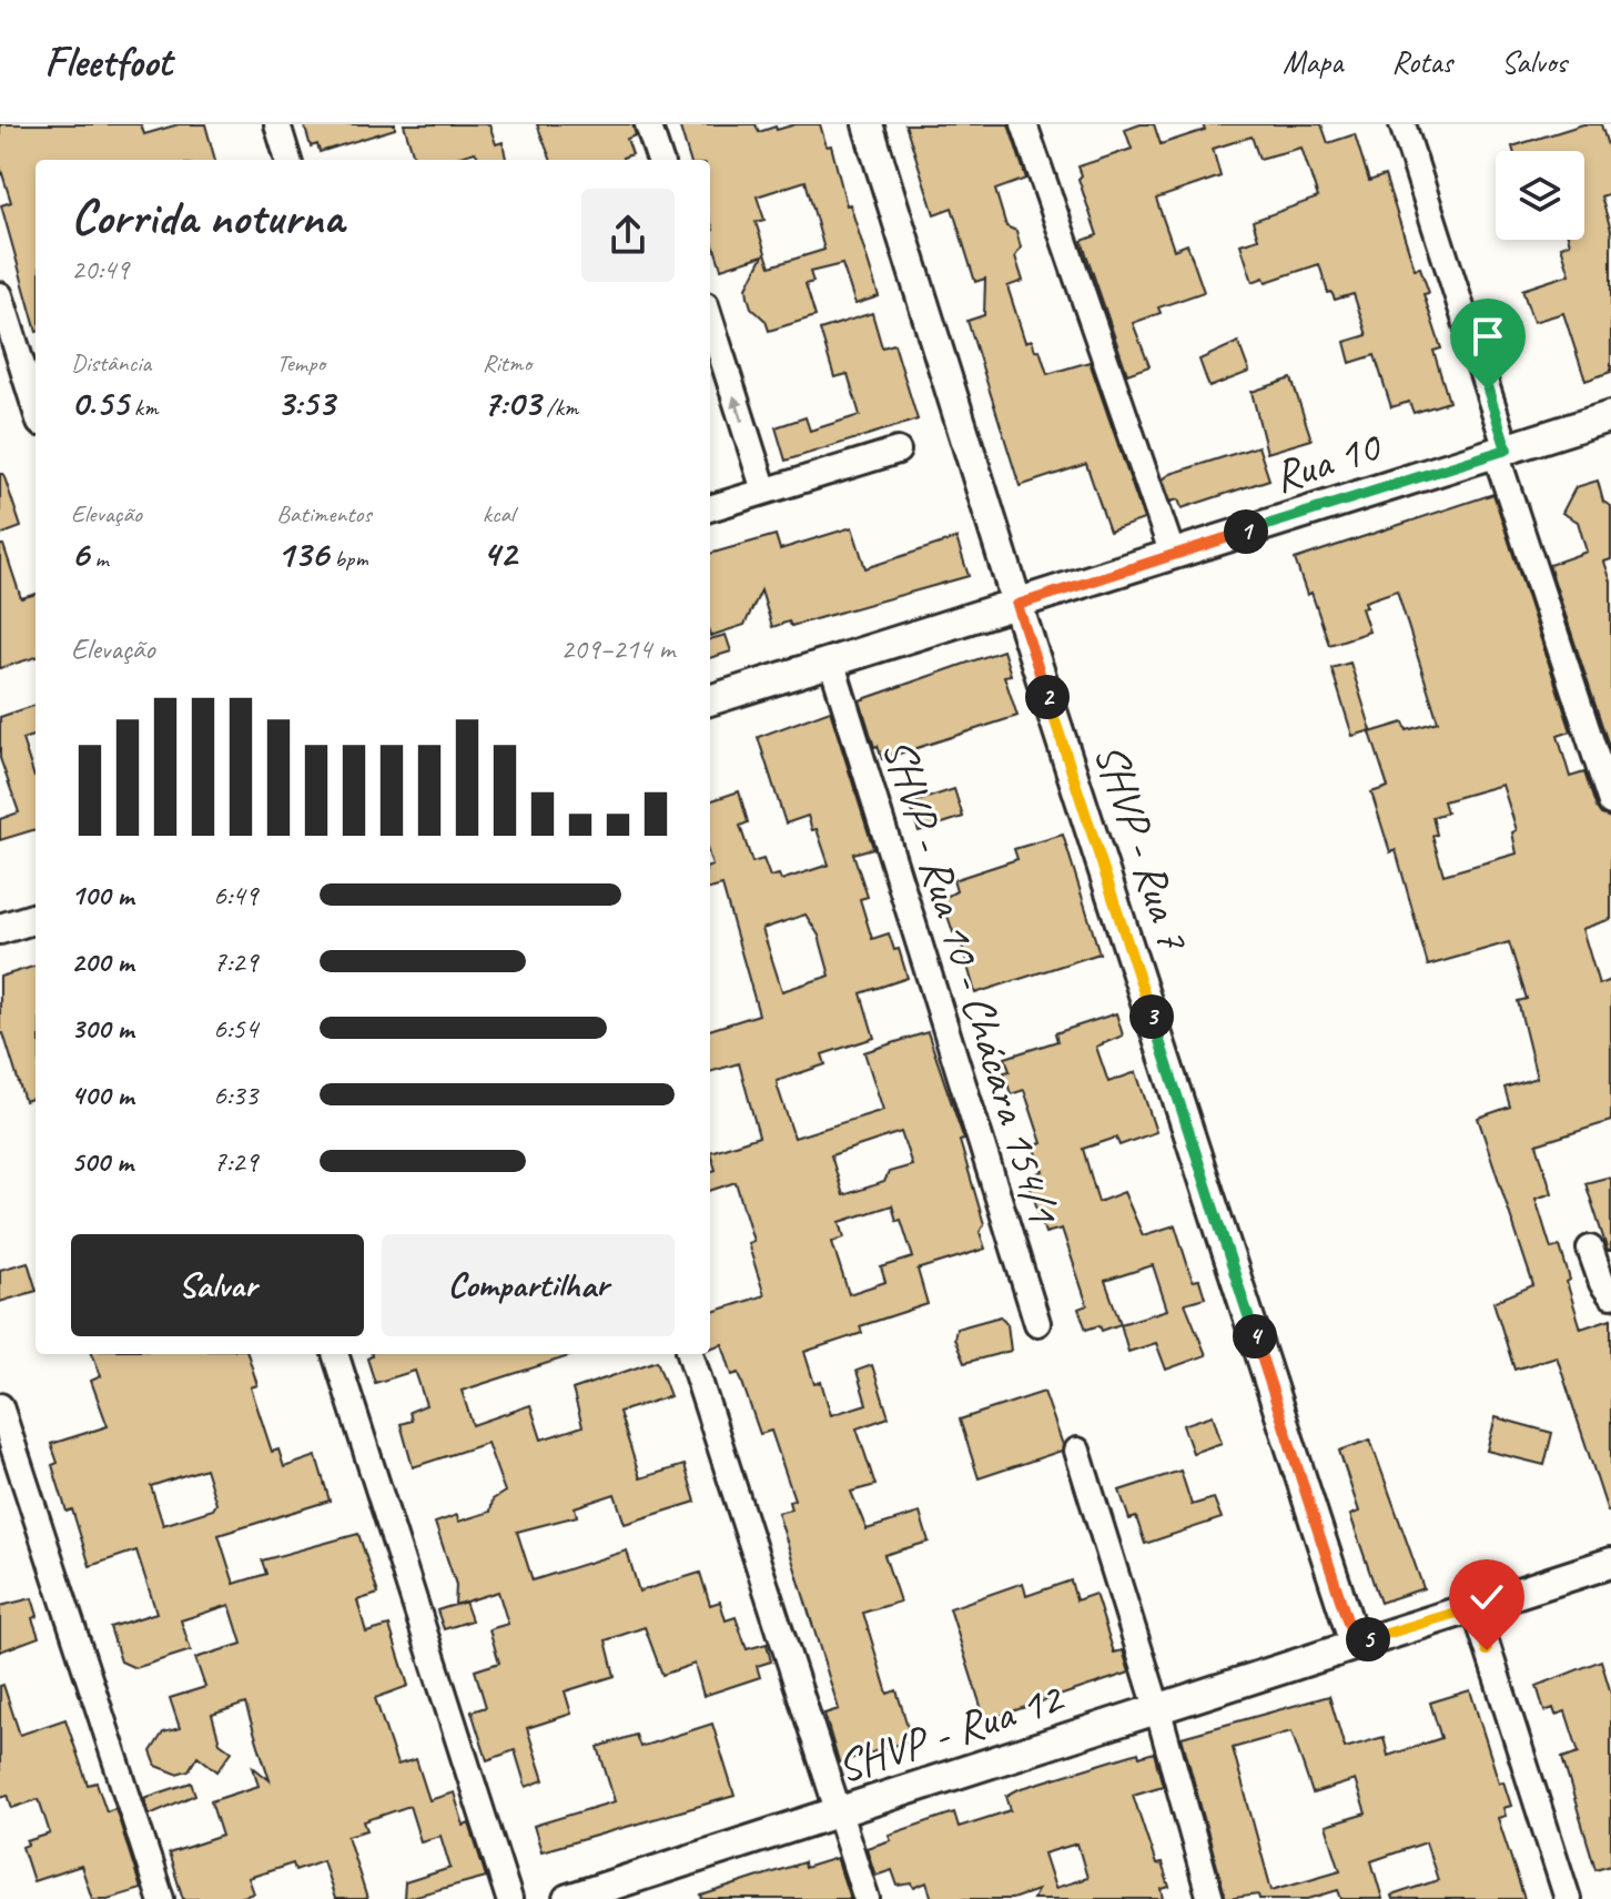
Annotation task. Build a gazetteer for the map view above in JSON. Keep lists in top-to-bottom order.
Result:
{
  "streets": {
    "street": [
      "Rua 10",
      "SHVP - Rua 7",
      "SHVP - Rua 10 - Chácara 154/1",
      "SHVP - Rua 12"
    ]
  },
  "crossings": [
    ["Rua 10", "SHVP - Rua 7"],
    ["Rua 10", "SHVP - Rua 10 - Chácara 154/1"],
    ["SHVP - Rua 7", "SHVP - Rua 12"]
  ],
  "page": {
    "header": "Fleetfoot",
    "nav": ["Mapa", "Rotas", "Salvos"],
    "heading": ["Corrida noturna", "20:49"],
    "stats": [
      ["Distância", "0.55 km"],
      ["Tempo", "3:53"],
      ["Ritmo", "7:03 /km"],
      ["Elevação", "6 m"],
      ["Batimentos", "136 bpm"],
      ["kcal", "42"]
    ],
    "pins": [
      "1",
      "2",
      "3",
      "4",
      "5"
    ],
    "chart": ["Elevação", "209–214 m"],
    "list": [
      {
        "name": "100 m",
        "note": "6:49"
      },
      {
        "name": "200 m",
        "note": "7:29"
      },
      {
        "name": "300 m",
        "note": "6:54"
      },
      {
        "name": "400 m",
        "note": "6:33"
      },
      {
        "name": "500 m",
        "note": "7:29"
      }
    ],
    "buttons": ["Salvar", "Compartilhar"]
  }
}
